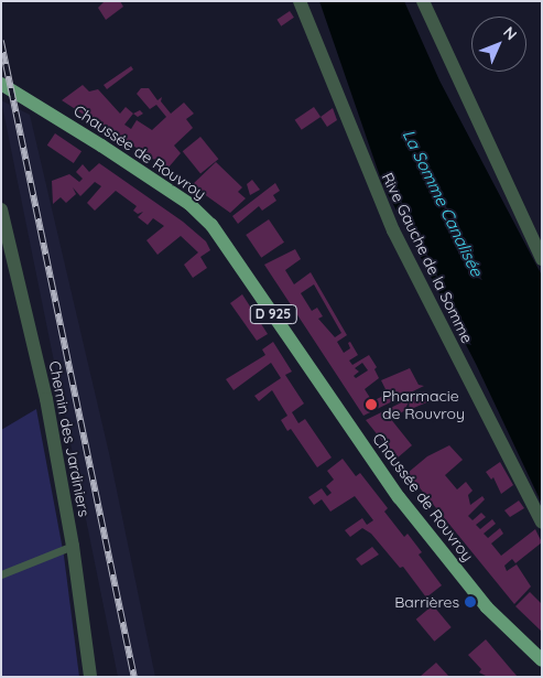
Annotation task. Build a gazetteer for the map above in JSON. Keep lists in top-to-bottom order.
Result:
{
  "streets": {
    "main road": ["Chaussée de Rouvroy", "D 925"],
    "street": ["Rive Gauche de la Somme", "Chemin des Jardiniers"]
  },
  "water": ["La Somme Canalisée"],
  "places": ["Pharmacie de Rouvroy", "Barrières"],
  "north": "top right"
}
